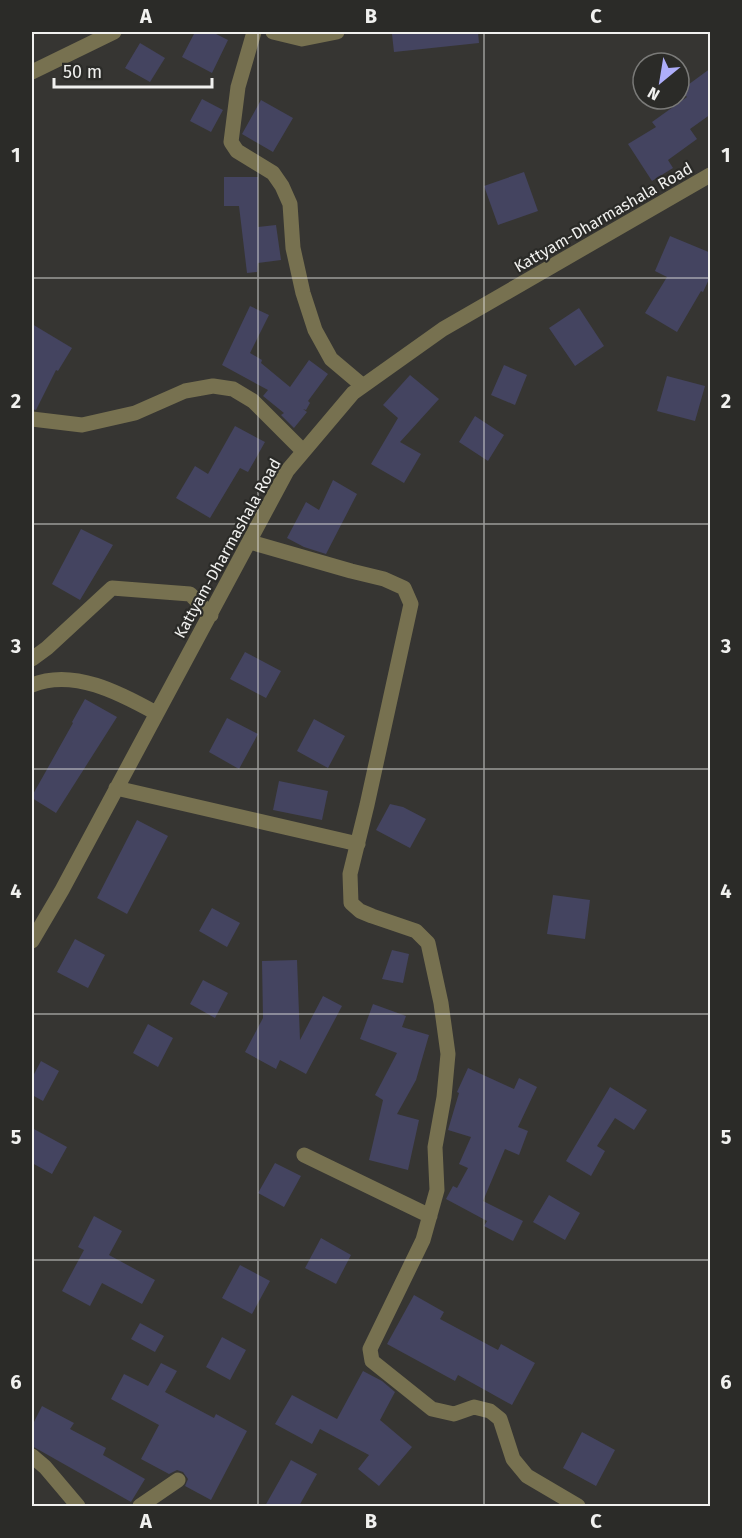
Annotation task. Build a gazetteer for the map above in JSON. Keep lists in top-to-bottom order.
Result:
{
  "streets": {
    "street": ["Kattyam-Dharmashala Road"]
  },
  "scale_bar": "50 m",
  "north": "bottom left",
  "grid": {
    "columns": ["A", "B", "C"],
    "rows": [
      "1",
      "2",
      "3",
      "4",
      "5",
      "6"
    ]
  }
}
